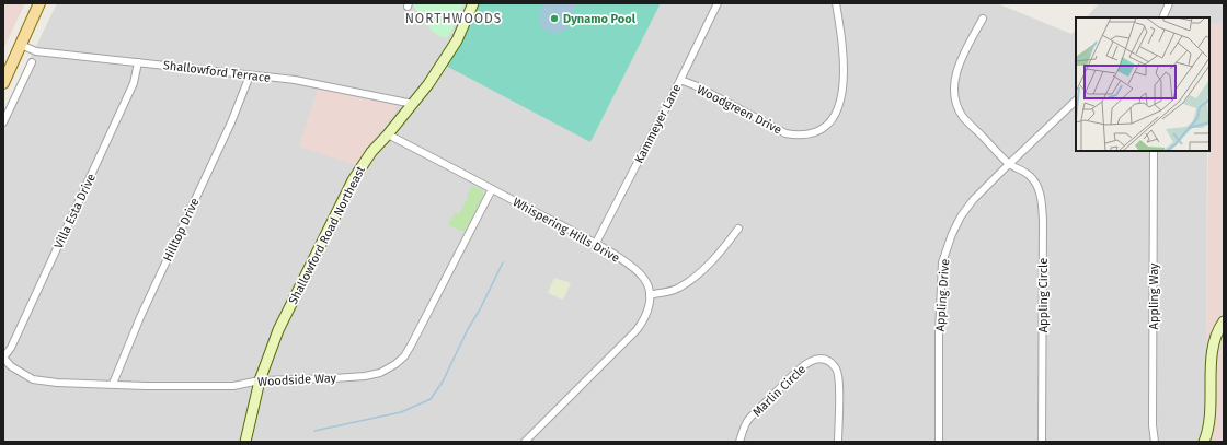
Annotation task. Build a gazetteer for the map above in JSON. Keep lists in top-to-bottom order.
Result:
{
  "streets": {
    "street": [
      "Shallowford Terrace",
      "Woodgreen Drive",
      "Kammeyer Lane",
      "Villa Esta Drive",
      "Hilltop Drive",
      "Whispering Hills Drive",
      "Shallowford Road Northeast",
      "Appling Drive",
      "Appling Circle",
      "Appling Way",
      "Woodside Way",
      "Marlin Circle"
    ]
  },
  "crossings": [
    ["Shallowford Terrace", "Villa Esta Drive"],
    ["Shallowford Terrace", "Hilltop Drive"],
    ["Shallowford Terrace", "Shallowford Road Northeast"],
    ["Woodgreen Drive", "Kammeyer Lane"],
    ["Kammeyer Lane", "Whispering Hills Drive"],
    ["Villa Esta Drive", "Woodside Way"],
    ["Hilltop Drive", "Woodside Way"],
    ["Whispering Hills Drive", "Shallowford Road Northeast"],
    ["Whispering Hills Drive", "Woodside Way"],
    ["Shallowford Road Northeast", "Woodside Way"],
    ["Appling Drive", "Appling Circle"]
  ],
  "districts": ["NORTHWOODS"],
  "places": ["Dynamo Pool"]
}
